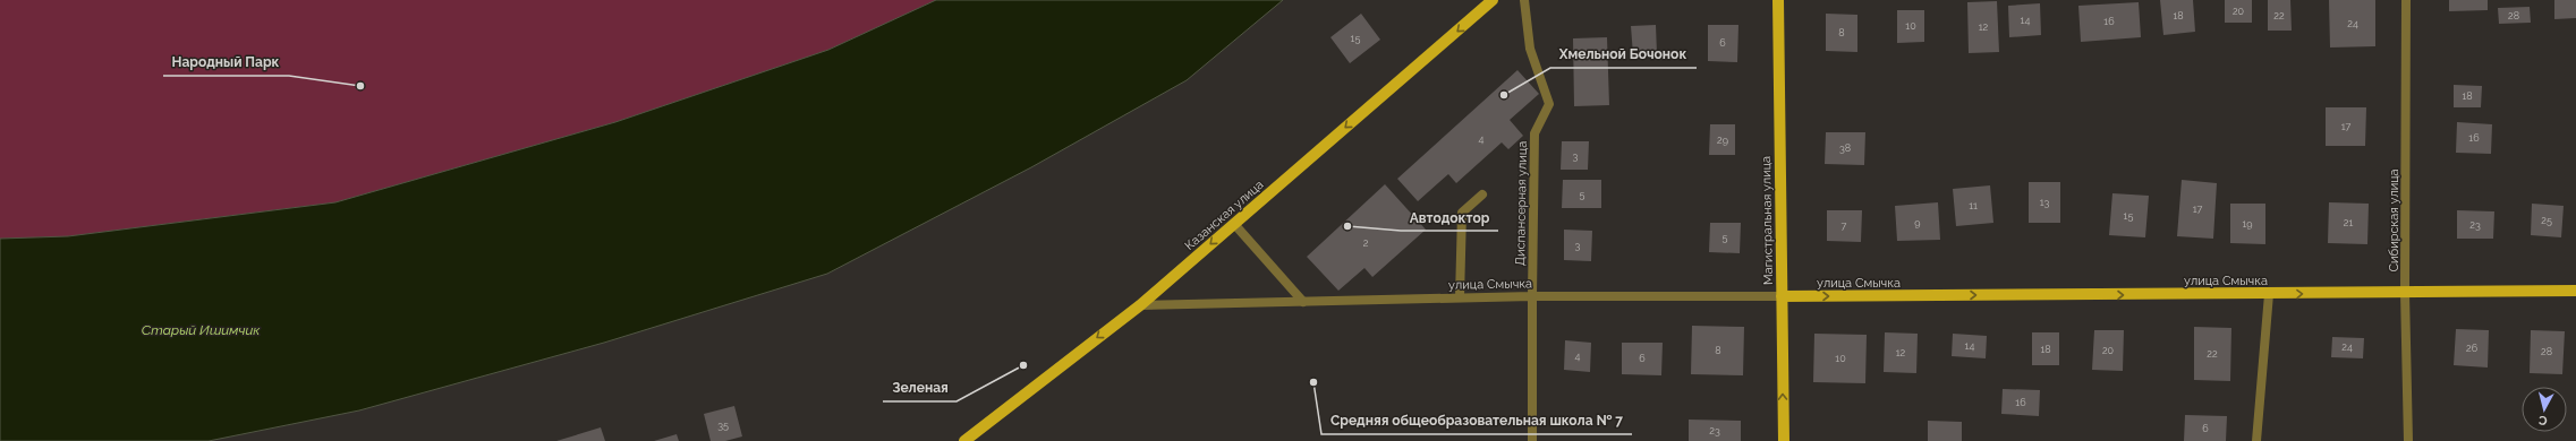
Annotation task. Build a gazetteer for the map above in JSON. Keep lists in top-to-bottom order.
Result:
{
  "streets": {
    "main road": ["Казанская улица", "Магистральная улица", "улица Смычка"],
    "street": ["Диспансерная улица", "Сибирская улица"]
  },
  "crossings": [
    ["Диспансерная улица", "улица Смычка"],
    ["Казанская улица", "улица Смычка"],
    ["Магистральная улица", "улица Смычка"],
    ["Сибирская улица", "улица Смычка"]
  ],
  "one_way": ["Казанская улица", "улица Смычка"],
  "water": ["Старый Ишимчик"],
  "places": [
    "Народный Парк",
    "Хмельной Бочонок",
    "Автодоктор",
    "Зеленая",
    "Средняя общеобразовательная школа № 7"
  ],
  "house_numbers": [
    "20",
    "18",
    "22",
    "28",
    "14",
    "16",
    "24",
    "10",
    "12",
    "8",
    "15",
    "6",
    "18",
    "17",
    "16",
    "4",
    "29",
    "38",
    "3",
    "5",
    "13",
    "11",
    "17",
    "15",
    "25",
    "9",
    "21",
    "19",
    "23",
    "7",
    "5",
    "2",
    "3",
    "14",
    "24",
    "26",
    "18",
    "8",
    "20",
    "28",
    "12",
    "22",
    "4",
    "6",
    "10",
    "16",
    "35",
    "6",
    "23"
  ],
  "north": "bottom"
}
